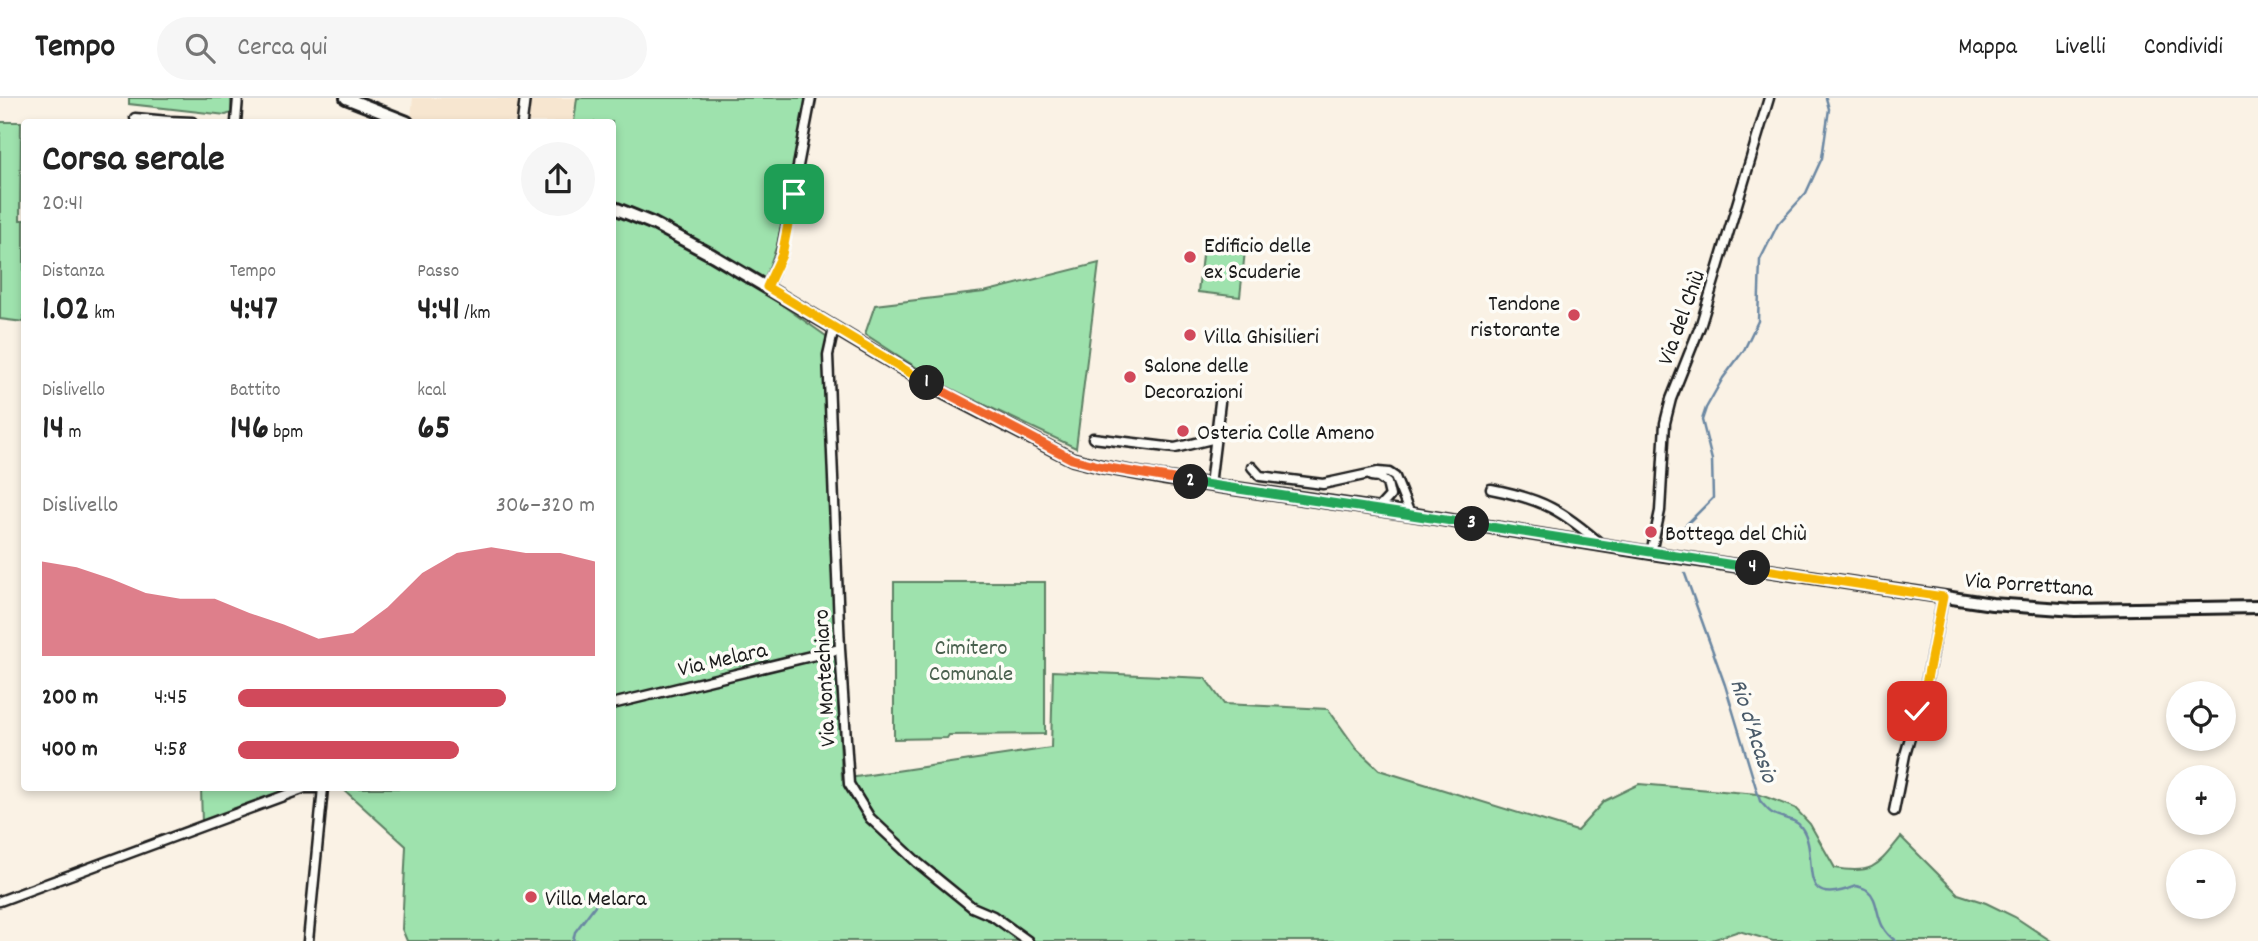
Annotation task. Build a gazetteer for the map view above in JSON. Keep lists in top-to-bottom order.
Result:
{
  "streets": {
    "main road": ["Via Porrettana"],
    "street": ["Via del Chiù", "Via Melara", "Via Montechiaro"]
  },
  "crossings": [
    ["Via del Chiù", "Via Porrettana"],
    ["Via Porrettana", "Via Montechiaro"],
    ["Via Melara", "Via Montechiaro"]
  ],
  "water": ["Rio d'Acasio"],
  "parks": ["Cimitero Comunale"],
  "places": [
    "Edificio delle ex Scuderie",
    "Tendone ristorante",
    "Villa Ghisilieri",
    "Salone delle Decorazioni",
    "Osteria Colle Ameno",
    "Bottega del Chiù",
    "Villa Melara"
  ],
  "page": {
    "header": "Tempo",
    "search": "Cerca qui",
    "nav": ["Mappa", "Livelli", "Condividi"],
    "heading": ["Corsa serale", "20:41"],
    "stats": [
      ["Distanza", "1.02 km"],
      ["Tempo", "4:47"],
      ["Passo", "4:41 /km"],
      ["Dislivello", "14 m"],
      ["Battito", "146 bpm"],
      ["kcal", "65"]
    ],
    "pins": [
      "1",
      "2",
      "3",
      "4"
    ],
    "chart": ["Dislivello", "306–320 m"],
    "list": [
      {
        "name": "200 m",
        "note": "4:45"
      },
      {
        "name": "400 m",
        "note": "4:58"
      }
    ],
    "map_buttons": ["+", "−"]
  }
}
